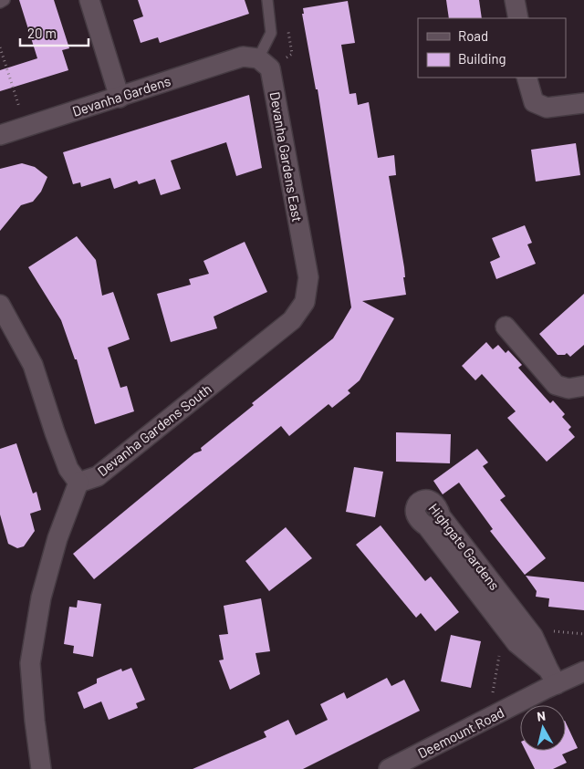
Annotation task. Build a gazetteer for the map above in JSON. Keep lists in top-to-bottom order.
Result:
{
  "streets": {
    "street": [
      "Devanha Gardens",
      "Devanha Gardens East",
      "Devanha Gardens South",
      "Highgate Gardens",
      "Deemount Road"
    ]
  },
  "crossings": [
    ["Devanha Gardens", "Devanha Gardens East"],
    ["Devanha Gardens East", "Devanha Gardens South"],
    ["Highgate Gardens", "Deemount Road"]
  ],
  "legend": ["Road", "Building"],
  "scale_bar": "20 m",
  "north": "top"
}
